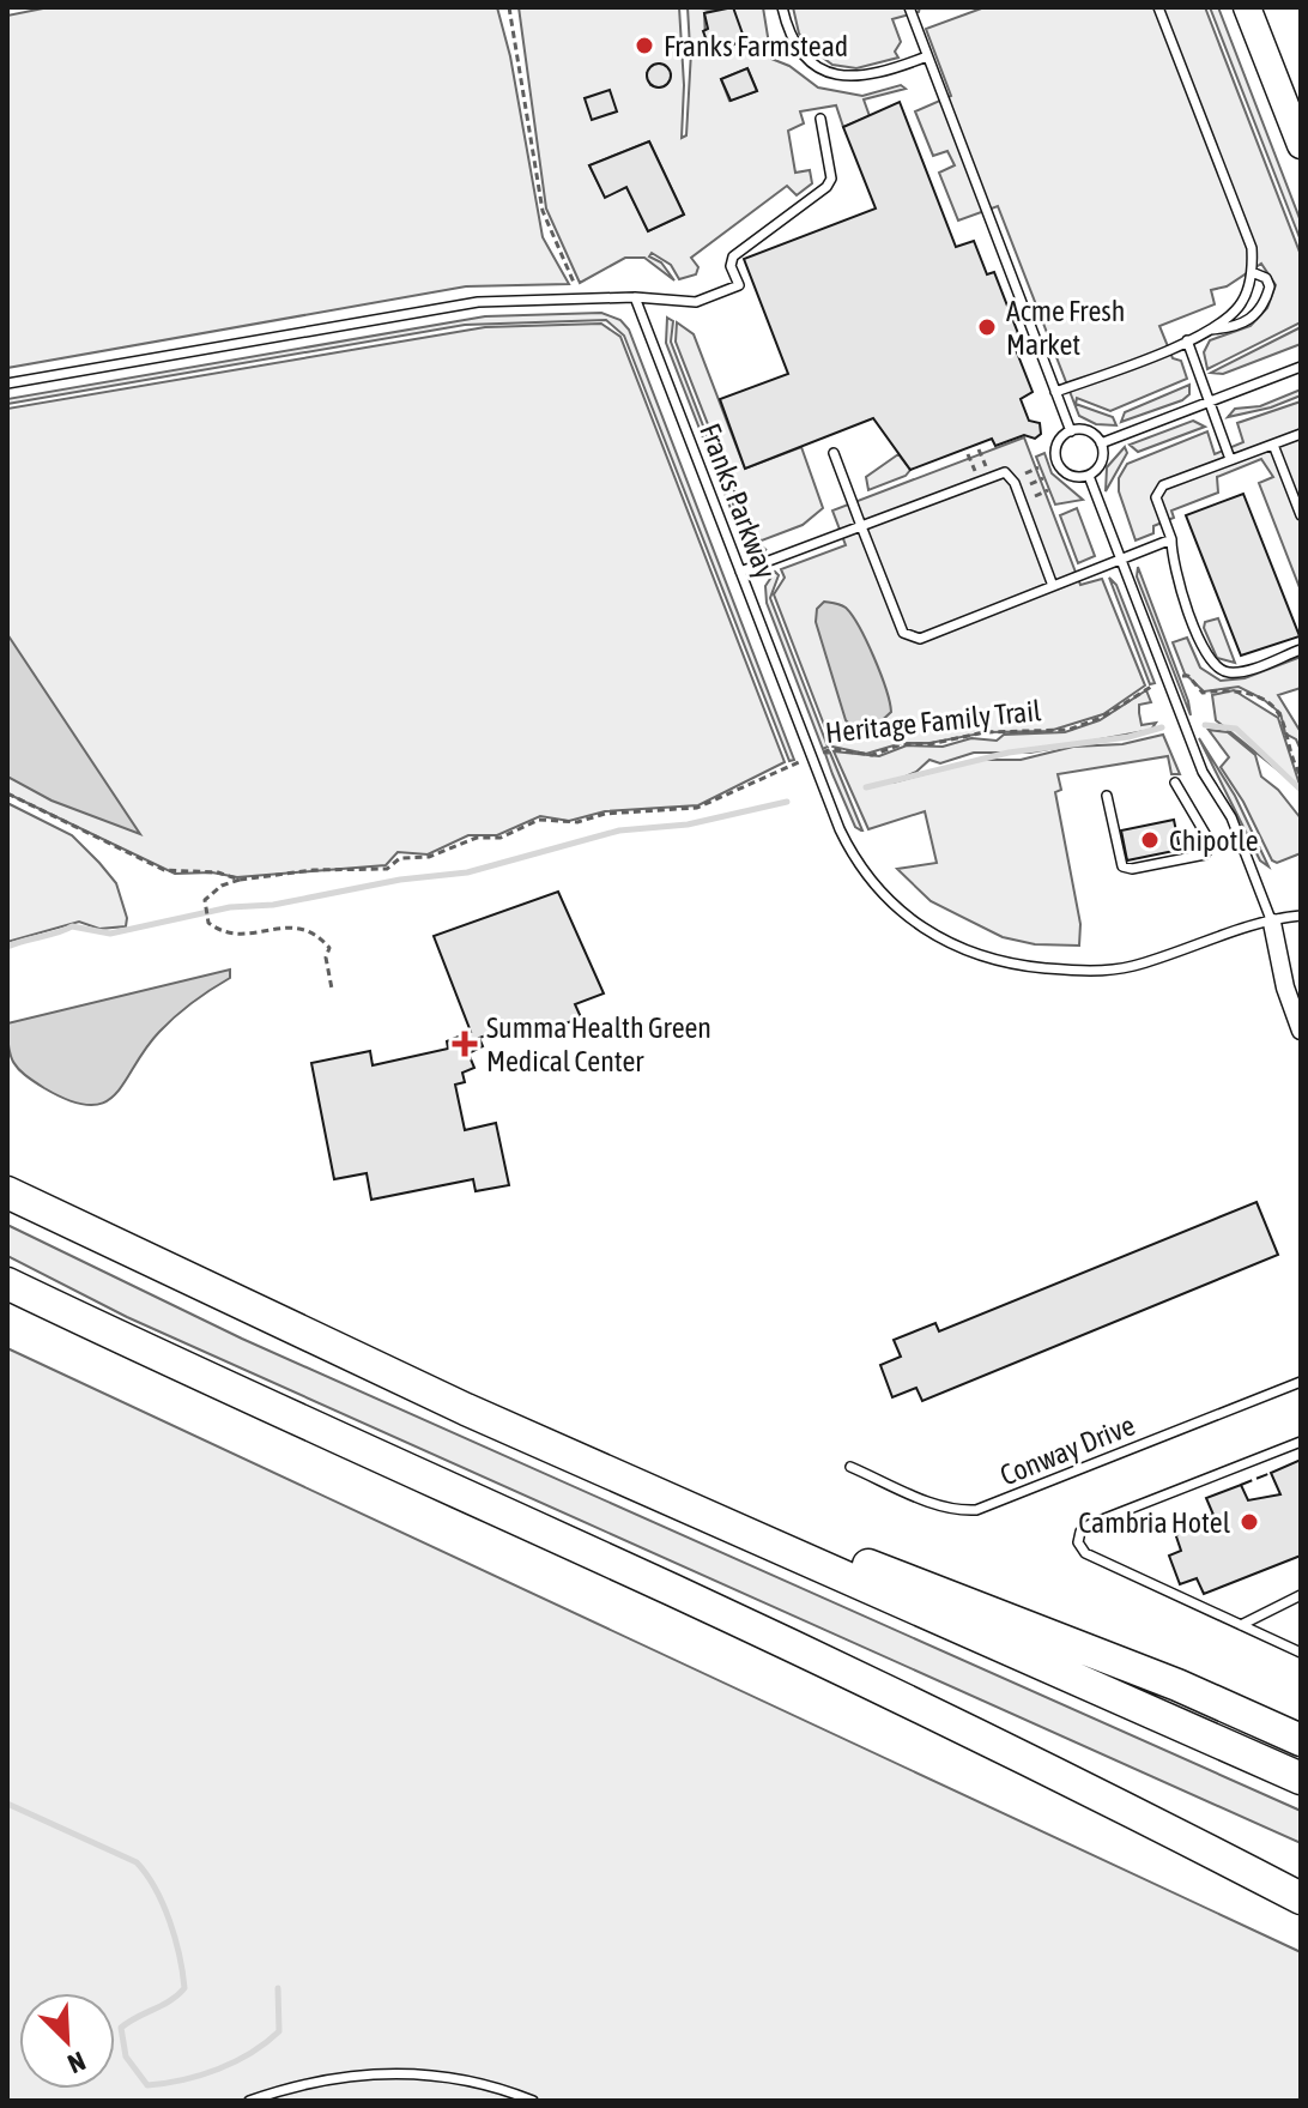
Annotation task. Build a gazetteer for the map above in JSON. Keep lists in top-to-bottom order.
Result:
{
  "streets": {
    "lane": ["Franks Parkway", "Conway Drive"],
    "path": ["Heritage Family Trail"]
  },
  "crossings": [
    ["Franks Parkway", "Heritage Family Trail"]
  ],
  "places": {
    "other": [
      "Franks Farmstead",
      "Acme Fresh Market",
      "Chipotle",
      "Cambria Hotel"
    ],
    "health": ["Summa Health Green Medical Center"]
  },
  "north": "bottom right"
}
